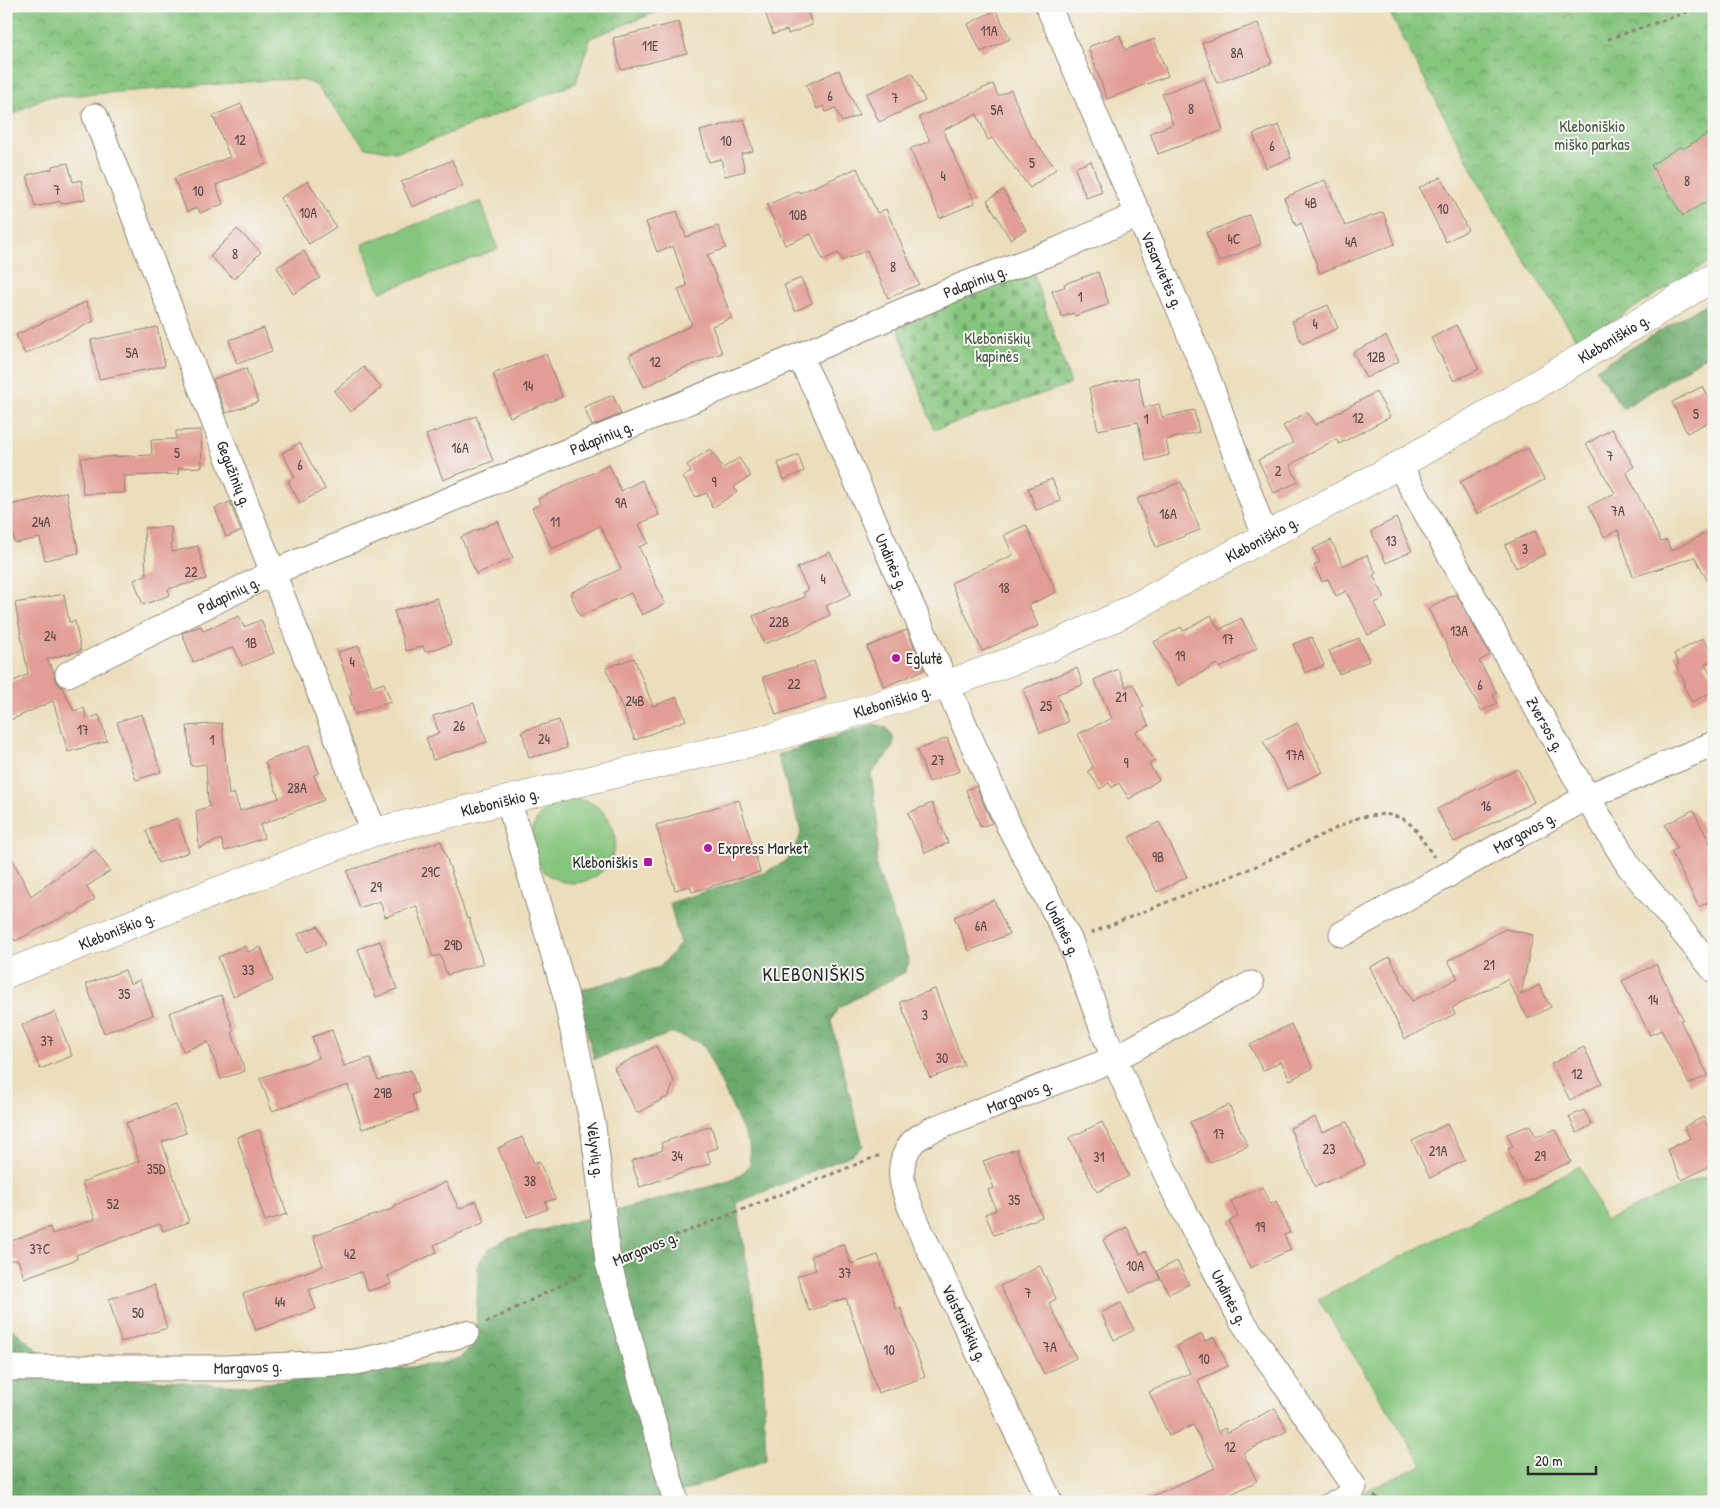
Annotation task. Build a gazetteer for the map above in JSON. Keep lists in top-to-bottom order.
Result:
{
  "streets": {
    "street": [
      "Vasarvietės g.",
      "Palapinių g.",
      "Kleboniškio g.",
      "Gegužinių g.",
      "Undinės g.",
      "Zversos g.",
      "Margavos g.",
      "Vėlyvių g.",
      "Vaistariškių g."
    ]
  },
  "crossings": [
    ["Vasarvietės g.", "Palapinių g."],
    ["Vasarvietės g.", "Kleboniškio g."],
    ["Palapinių g.", "Gegužinių g."],
    ["Palapinių g.", "Undinės g."],
    ["Kleboniškio g.", "Gegužinių g."],
    ["Kleboniškio g.", "Undinės g."],
    ["Kleboniškio g.", "Zversos g."],
    ["Kleboniškio g.", "Vėlyvių g."],
    ["Undinės g.", "Margavos g."],
    ["Zversos g.", "Margavos g."],
    ["Margavos g.", "Vėlyvių g."],
    ["Margavos g.", "Vaistariškių g."]
  ],
  "districts": ["KLEBONIŠKIS"],
  "parks": ["Kleboniškio miško parkas", "Kleboniškių kapinės"],
  "places": {
    "other": ["Eglutė", "Express Market"],
    "transit": ["Kleboniškis"]
  },
  "house_numbers": [
    "11A",
    "11E",
    "8A",
    "6",
    "7",
    "8",
    "5A",
    "12",
    "10",
    "6",
    "5",
    "4",
    "8",
    "7",
    "10",
    "4B",
    "10",
    "10A",
    "10B",
    "4C",
    "4A",
    "8",
    "8",
    "1",
    "4",
    "5A",
    "12B",
    "12",
    "14",
    "5",
    "12",
    "1",
    "16A",
    "5",
    "7",
    "6",
    "2",
    "9",
    "9A",
    "7A",
    "16A",
    "24A",
    "11",
    "13",
    "3",
    "22",
    "4",
    "18",
    "22B",
    "13A",
    "24",
    "17",
    "1B",
    "19",
    "4",
    "22",
    "6",
    "21",
    "24B",
    "25",
    "26",
    "17",
    "24",
    "1",
    "17A",
    "27",
    "9",
    "28A",
    "16",
    "9B",
    "29C",
    "29",
    "6A",
    "29D",
    "21",
    "33",
    "35",
    "14",
    "3",
    "37",
    "30",
    "12",
    "29B",
    "17",
    "23",
    "21A",
    "34",
    "29",
    "31",
    "35D",
    "38",
    "35",
    "52",
    "19",
    "37C",
    "42",
    "10A",
    "37",
    "7",
    "44",
    "50",
    "7A",
    "10",
    "10",
    "12"
  ],
  "scale_bar": "20 m"
}
